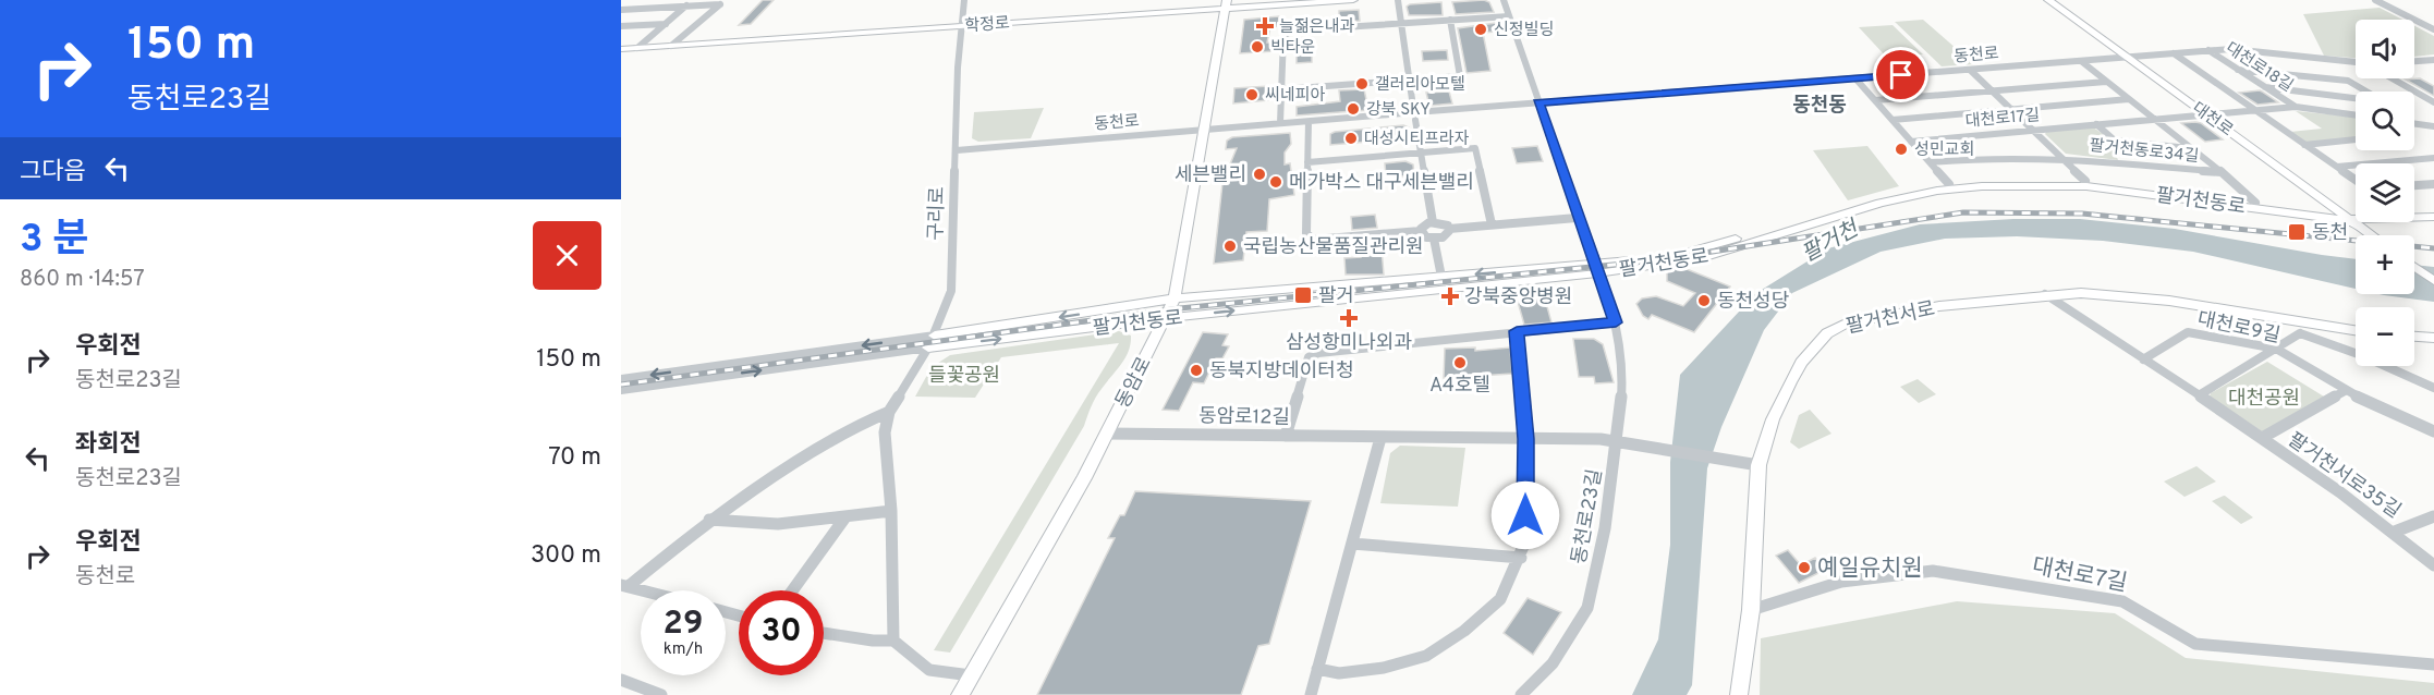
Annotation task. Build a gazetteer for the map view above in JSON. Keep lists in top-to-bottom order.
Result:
{
  "streets": {
    "main road": [
      "학정로",
      "대천로",
      "팔거천동로",
      "팔거천서로",
      "동암로"
    ],
    "street": [
      "동천로",
      "대천로18길",
      "대천로17길",
      "팔거천동로34길",
      "구리로",
      "대천로9길",
      "동암로12길",
      "팔거천서로35길",
      "동천로23길",
      "대천로7길"
    ]
  },
  "crossings": [
    ["학정로", "구리로"],
    ["학정로", "동암로"],
    ["동천로", "대천로18길"],
    ["동천로", "대천로"],
    ["동천로", "팔거천동로34길"],
    ["동천로", "구리로"],
    ["동천로", "동암로"],
    ["동천로", "동천로23길"],
    ["대천로18길", "대천로17길"],
    ["대천로18길", "대천로"],
    ["대천로17길", "대천로"],
    ["대천로17길", "팔거천동로34길"],
    ["대천로", "팔거천동로"],
    ["팔거천동로34길", "팔거천동로"],
    ["팔거천동로", "구리로"],
    ["팔거천동로", "동암로"],
    ["팔거천동로", "동천로23길"],
    ["팔거천서로", "동암로12길"],
    ["팔거천서로", "팔거천서로35길"],
    ["팔거천서로", "대천로7길"],
    ["대천로9길", "팔거천서로35길"],
    ["동암로", "동암로12길"],
    ["동암로12길", "동천로23길"]
  ],
  "districts": ["동천동"],
  "water": ["팔거천"],
  "parks": ["들꽃공원", "대천공원"],
  "places": {
    "health": ["늘젊은내과", "강북중앙병원", "삼성항미나외과"],
    "other": [
      "신정빌딩",
      "빅타운",
      "갤러리아모텔",
      "씨네피아",
      "강북 SKY",
      "대성시티프라자",
      "성민교회",
      "세븐밸리",
      "메가박스 대구세븐밸리",
      "국립농산물품질관리원",
      "동천성당",
      "A4호텔",
      "동북지방데이터청",
      "예일유치원"
    ],
    "transit": ["동천", "팔거"]
  },
  "page": {
    "turn": ["150 m", "동천로23길"],
    "map_buttons": ["+", "−"],
    "then": "그다음",
    "heading": ["3 분", "860 m · 14:57"],
    "list": [
      {
        "name": "우회전",
        "note": "동천로23길",
        "value": "150 m"
      },
      {
        "name": "좌회전",
        "note": "동천로23길",
        "value": "70 m"
      },
      {
        "name": "우회전",
        "note": "동천로",
        "value": "300 m"
      }
    ],
    "speed": "29 km/h",
    "limit": "30"
  }
}
